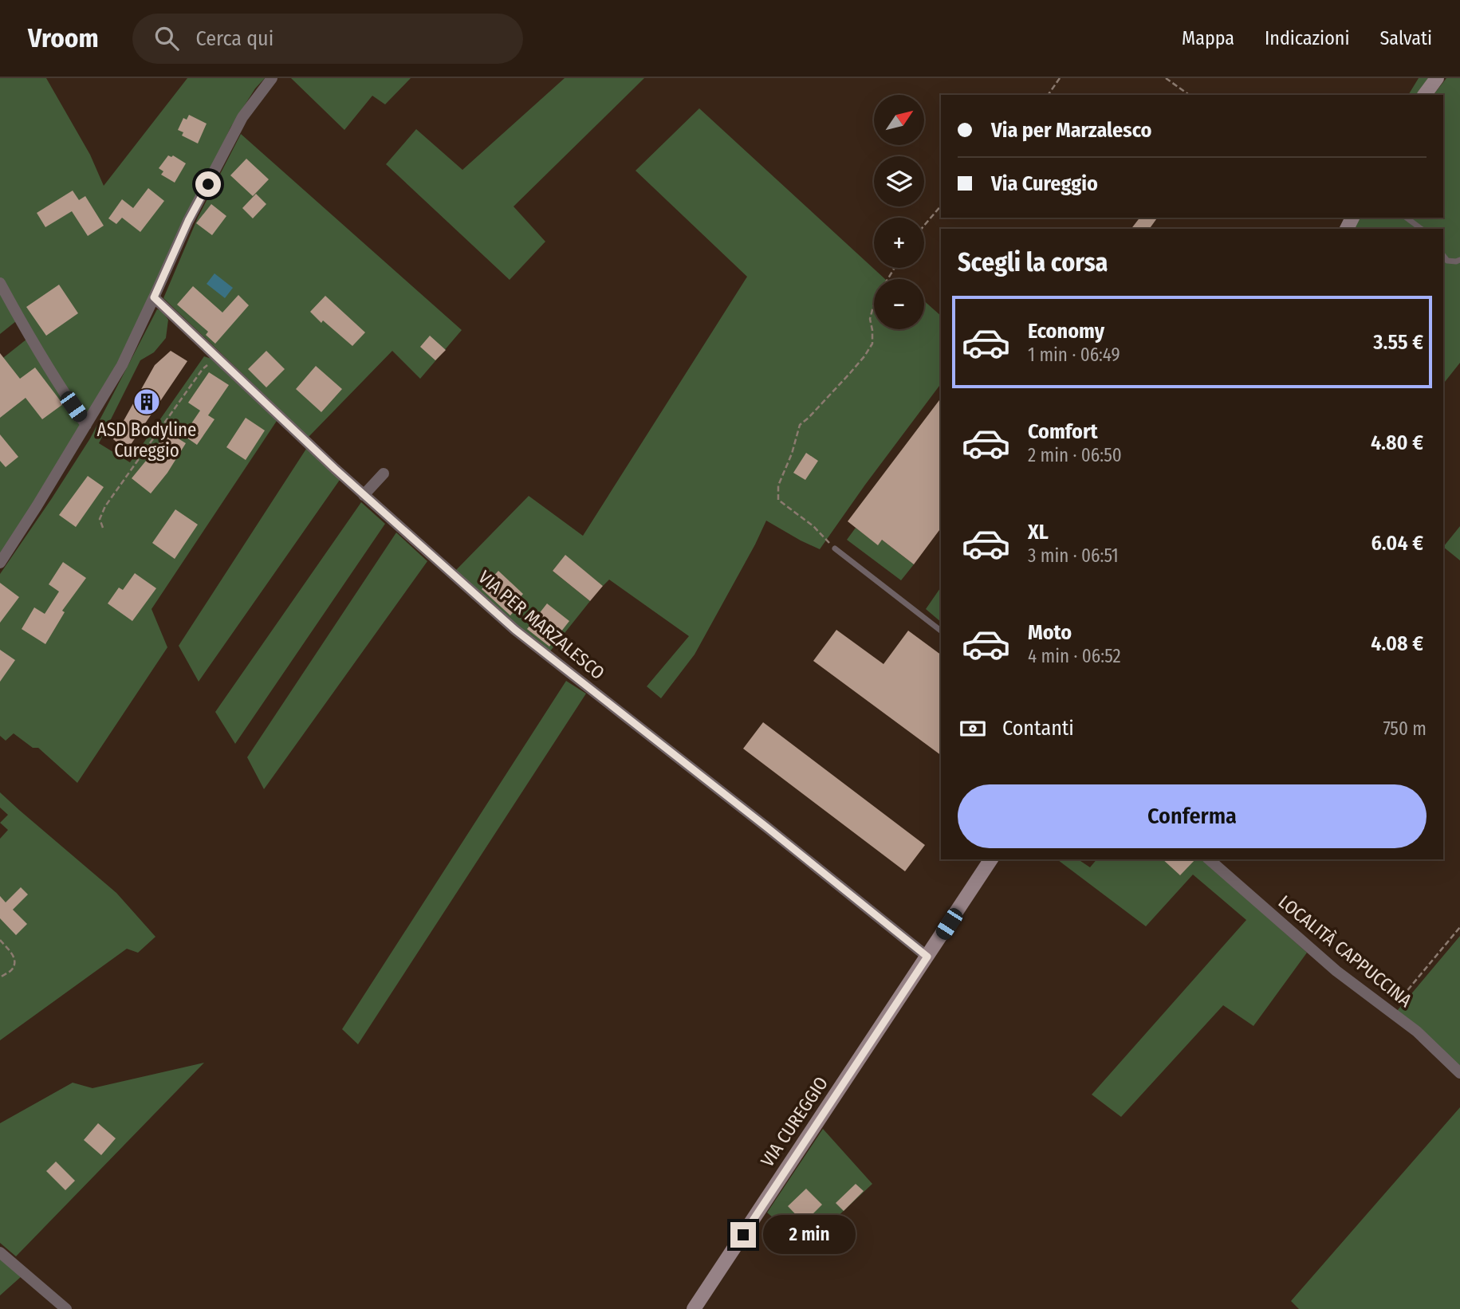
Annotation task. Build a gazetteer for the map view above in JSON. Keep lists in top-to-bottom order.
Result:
{
  "streets": {
    "main road": ["VIA CUREGGIO"],
    "street": ["VIA PER MARZALESCO", "LOCALITÀ CAPPUCCINA"]
  },
  "crossings": [
    ["VIA PER MARZALESCO", "VIA CUREGGIO"]
  ],
  "places": {
    "building": ["ASD Bodyline Cureggio"]
  },
  "north": "top right",
  "page": {
    "header": "Vroom",
    "search": "Cerca qui",
    "nav": ["Mappa", "Indicazioni", "Salvati"],
    "map_buttons": ["+", "−"],
    "banner": ["Via per Marzalesco", "Via Cureggio"],
    "heading": "Scegli la corsa",
    "list": [
      {
        "name": "Economy",
        "note": "1 min · 06:49",
        "value": "3.55 €"
      },
      {
        "name": "Comfort",
        "note": "2 min · 06:50",
        "value": "4.80 €"
      },
      {
        "name": "XL",
        "note": "3 min · 06:51",
        "value": "6.04 €"
      },
      {
        "name": "Moto",
        "note": "4 min · 06:52",
        "value": "4.08 €"
      }
    ],
    "pay": ["Contanti", "750 m"],
    "buttons": "Conferma",
    "bubble": "2 min"
  }
}
